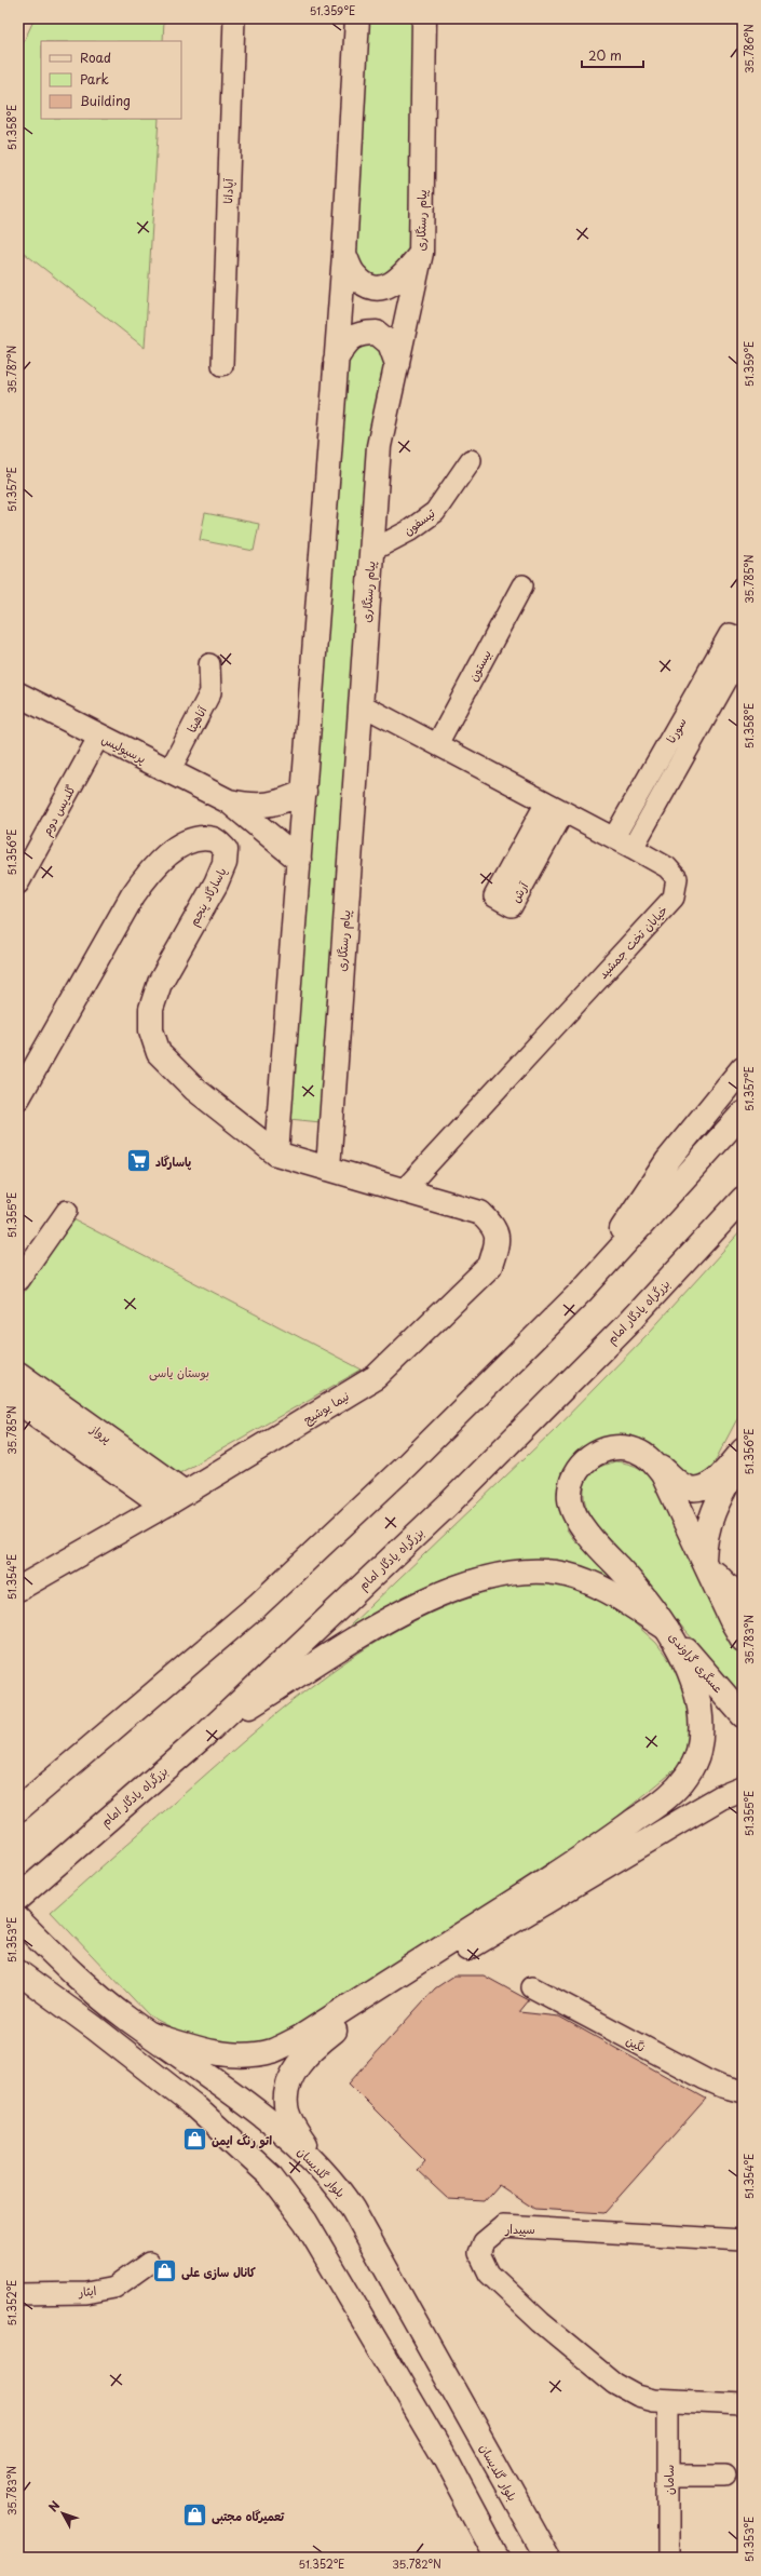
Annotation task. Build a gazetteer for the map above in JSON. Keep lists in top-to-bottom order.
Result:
{
  "streets": {
    "main road": [
      "پیام رستگاری",
      "پرسپولیس",
      "پاسارگاد پنجم",
      "بزرگراه یادگار امام",
      "نیما یوشیج",
      "پرواز",
      "عسگری گراوندی",
      "بلوار گلدیسان"
    ],
    "street": [
      "آپادانا",
      "تیسفون",
      "بیستون",
      "آناهیتا",
      "سورنا",
      "گلدیس دوم",
      "خیابان تخت جمشید",
      "نگین",
      "سپیدار",
      "ایثار",
      "سامان"
    ]
  },
  "crossings": [
    ["پیام رستگاری", "تیسفون"],
    ["پیام رستگاری", "خیابان تخت جمشید"],
    ["پیام رستگاری", "نیما یوشیج"],
    ["بیستون", "خیابان تخت جمشید"],
    ["آناهیتا", "پرسپولیس"],
    ["سورنا", "خیابان تخت جمشید"],
    ["پرسپولیس", "گلدیس دوم"],
    ["پاسارگاد پنجم", "نیما یوشیج"],
    ["خیابان تخت جمشید", "نیما یوشیج"],
    ["نیما یوشیج", "پرواز"],
    ["سپیدار", "سامان"]
  ],
  "parks": ["بوستان یاسی"],
  "places": {
    "supermarket": ["پاسارگاد"],
    "shop": ["اتو رنگ ایمن", "کانال سازی علی", "تعمیرگاه مجتبی"]
  },
  "legend": ["Road", "Park", "Building"],
  "scale_bar": "20 m",
  "north": "top left",
  "coordinates": [
    "51.359°E",
    "35.786°N",
    "51.358°E",
    "35.787°N",
    "51.357°E",
    "35.785°N",
    "51.356°E",
    "51.355°E",
    "51.354°E",
    "35.783°N",
    "51.353°E",
    "51.352°E",
    "35.782°N"
  ]
}
